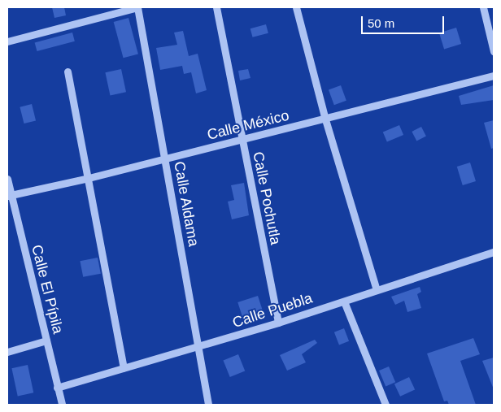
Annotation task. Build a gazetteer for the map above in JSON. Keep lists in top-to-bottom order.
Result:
{
  "streets": {
    "street": [
      "Calle México",
      "Calle Pochutla",
      "Calle Aldama",
      "Calle El Pípila",
      "Calle Puebla"
    ]
  },
  "crossings": [
    ["Calle México", "Calle Pochutla"],
    ["Calle México", "Calle Aldama"],
    ["Calle México", "Calle El Pípila"],
    ["Calle Pochutla", "Calle Puebla"],
    ["Calle Aldama", "Calle Puebla"],
    ["Calle El Pípila", "Calle Puebla"]
  ],
  "scale_bar": "50 m"
}
